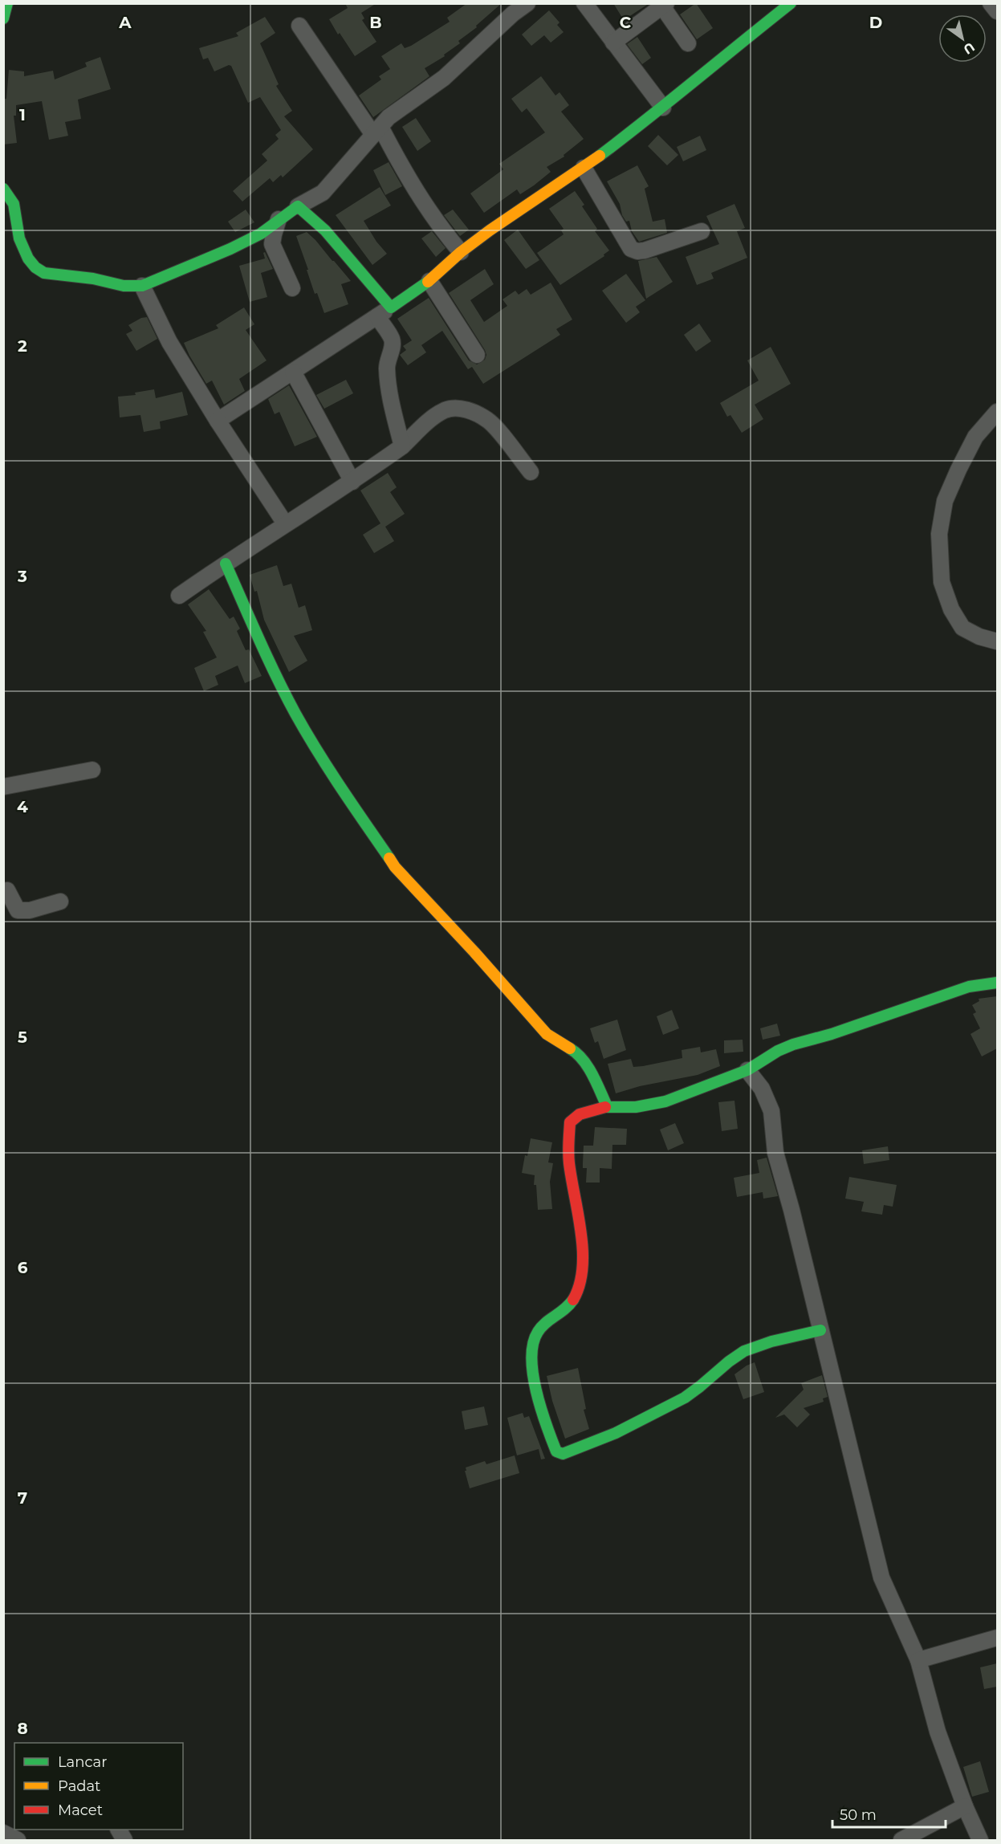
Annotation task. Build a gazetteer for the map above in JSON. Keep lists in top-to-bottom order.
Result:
{
  "legend": ["Lancar", "Padat", "Macet"],
  "scale_bar": "50 m",
  "north": "bottom right",
  "grid": {
    "columns": [
      "A",
      "B",
      "C",
      "D"
    ],
    "rows": [
      "1",
      "2",
      "3",
      "4",
      "5",
      "6",
      "7",
      "8"
    ]
  }
}
